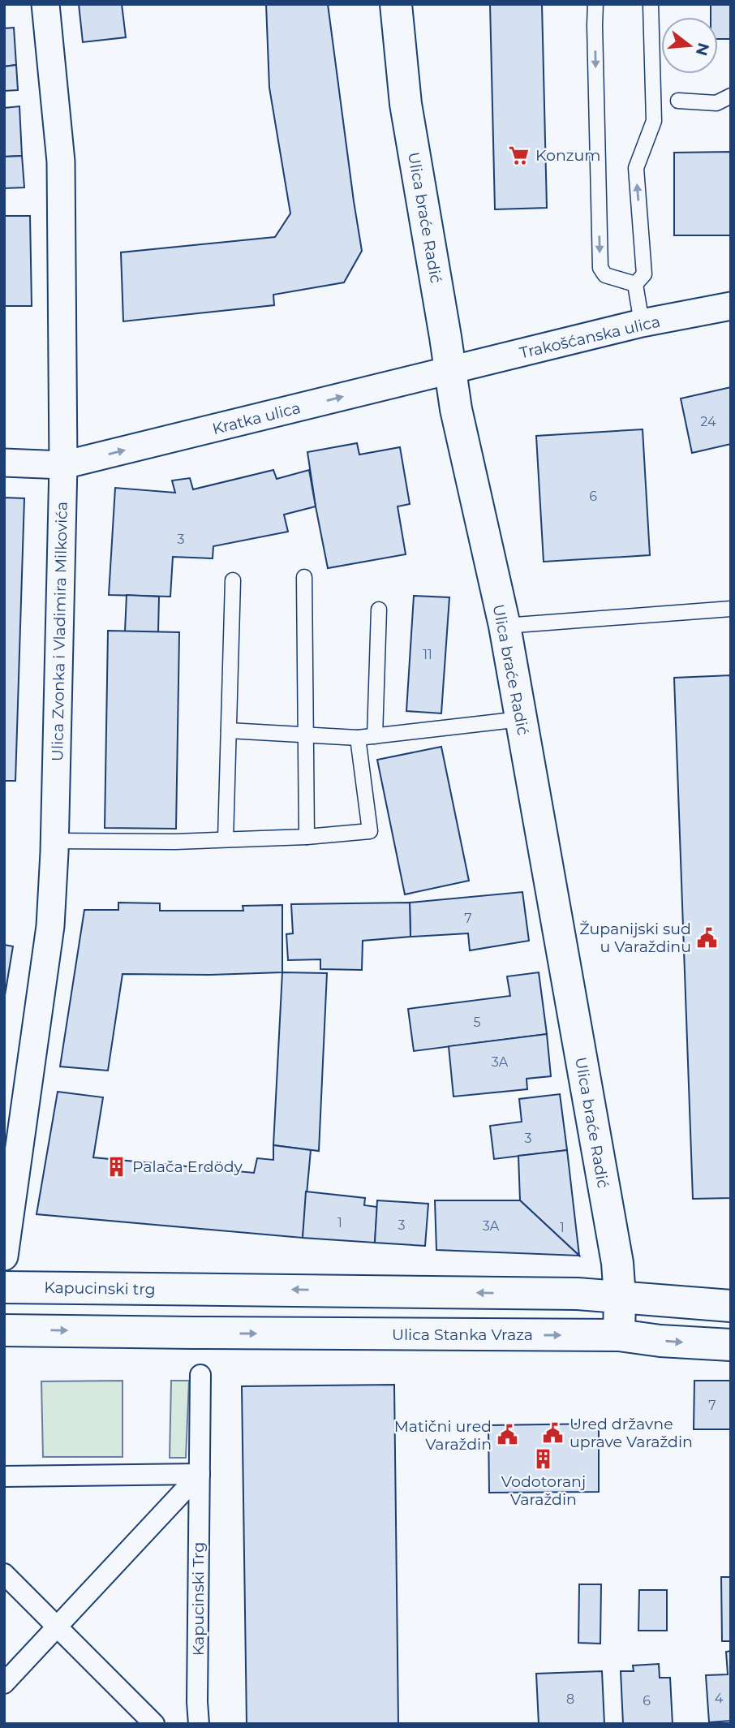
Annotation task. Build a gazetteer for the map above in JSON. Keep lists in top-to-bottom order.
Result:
{
  "streets": {
    "main road": ["Ulica braće Radić", "Kapucinski trg", "Ulica Stanka Vraza"],
    "street": [
      "Trakošćanska ulica",
      "Kratka ulica",
      "Ulica Zvonka i Vladimira Milkovića",
      "Kapucinski Trg"
    ]
  },
  "crossings": [
    ["Ulica braće Radić", "Trakošćanska ulica"],
    ["Ulica braće Radić", "Kratka ulica"],
    ["Ulica braće Radić", "Kapucinski trg"],
    ["Ulica braće Radić", "Ulica Stanka Vraza"],
    ["Trakošćanska ulica", "Kratka ulica"],
    ["Kratka ulica", "Ulica Zvonka i Vladimira Milkovića"]
  ],
  "one_way": ["Kratka ulica", "Kapucinski trg", "Ulica Stanka Vraza"],
  "places": {
    "supermarket": ["Konzum"],
    "public building": ["Županijski sud u Varaždinu", "Ured državne uprave Varaždin", "Matični ured Varaždin"],
    "building": ["Palača Erdödy", "Vodotoranj Varaždin"]
  },
  "house_numbers": [
    "24",
    "6",
    "3",
    "11",
    "7",
    "5",
    "3A",
    "3",
    "1",
    "3",
    "3A",
    "1",
    "7",
    "4",
    "8",
    "6"
  ],
  "north": "right"
}
